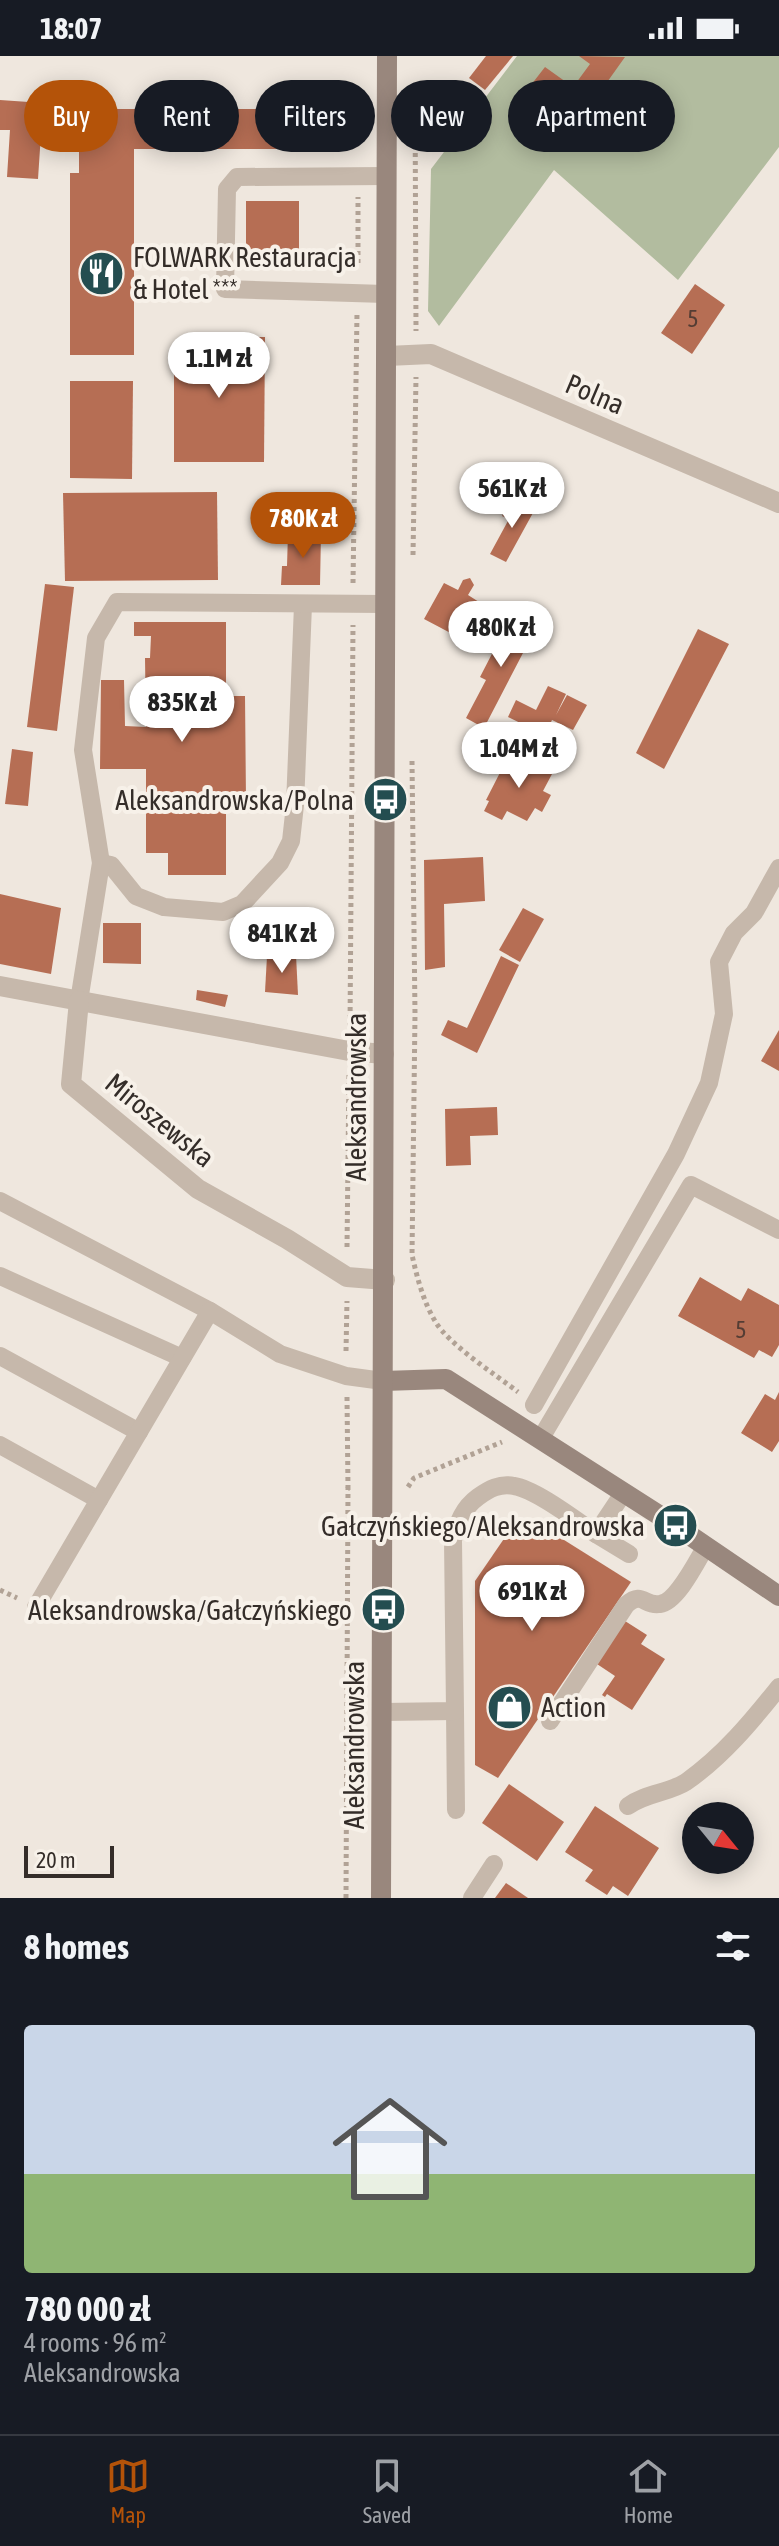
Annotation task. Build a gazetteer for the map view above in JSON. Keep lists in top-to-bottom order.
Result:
{
  "streets": {
    "main road": ["Aleksandrowska"],
    "street": ["Polna", "Miroszewska"]
  },
  "crossings": [
    ["Polna", "Aleksandrowska"]
  ],
  "places": {
    "restaurant": ["FOLWARK Restauracja & Hotel ***"],
    "bus stop": ["Aleksandrowska/Polna", "Gałczyńskiego/Aleksandrowska", "Aleksandrowska/Gałczyńskiego"],
    "shop": ["Action"]
  },
  "house_numbers": ["5", "5"],
  "scale_bar": "20 m",
  "north": "bottom right",
  "page": {
    "status": "18:07",
    "chip": [
      "Buy",
      "Rent",
      "Filters",
      "New",
      "Apartment"
    ],
    "price": [
      "1.1M zł",
      "561K zł",
      "780K zł",
      "480K zł",
      "835K zł",
      "1.04M zł",
      "841K zł",
      "691K zł"
    ],
    "scale": "20 m",
    "heading": "8 homes",
    "list": [
      {
        "name": "780 000 zł",
        "note": "4 rooms · 96 m² · Aleksandrowska"
      }
    ],
    "tabs": ["Map", "Saved", "Home"]
  }
}
